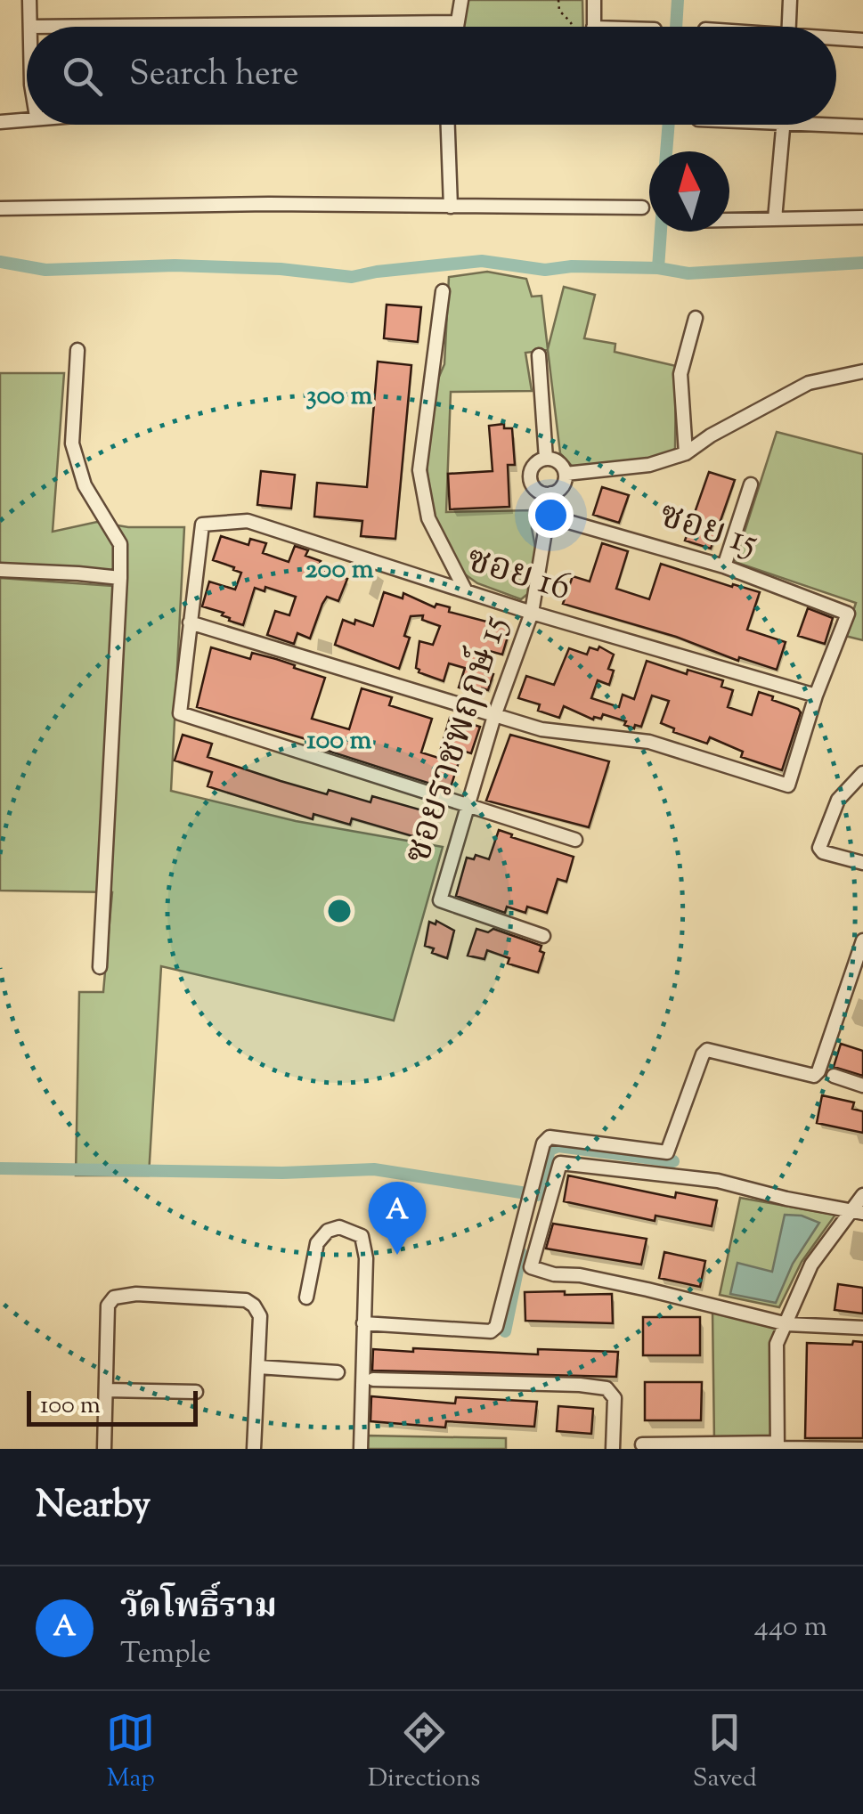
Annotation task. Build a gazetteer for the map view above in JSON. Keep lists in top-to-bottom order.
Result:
{
  "streets": {
    "street": ["ซอย 15", "ซอย 16", "ซอยราชพฤกษ์ 15"]
  },
  "crossings": [
    ["ซอย 15", "ซอย 16"],
    ["ซอย 15", "ซอยราชพฤกษ์ 15"],
    ["ซอย 16", "ซอยราชพฤกษ์ 15"]
  ],
  "scale_bar": "100 m",
  "north": "top",
  "page": {
    "search": "Search here",
    "pins": "A",
    "scale": "100 m",
    "heading": "Nearby",
    "list": [
      {
        "mark": "A",
        "name": "วัดโพธิ์ราม",
        "note": "Temple",
        "value": "440 m"
      }
    ],
    "nav": ["Map", "Directions", "Saved"]
  },
  "rings": ["300 m", "200 m", "100 m"]
}
